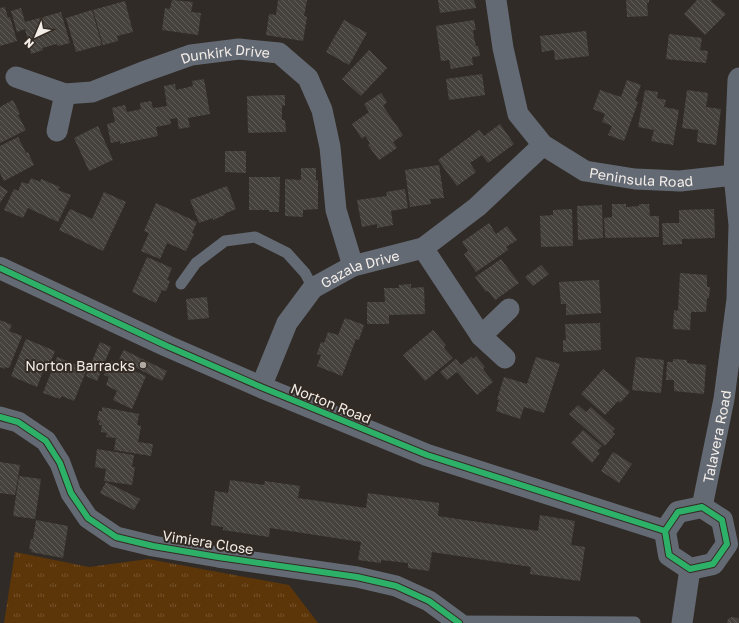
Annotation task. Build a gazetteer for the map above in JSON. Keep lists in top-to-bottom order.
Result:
{
  "streets": {
    "street": [
      "Dunkirk Drive",
      "Peninsula Road",
      "Gazala Drive",
      "Norton Road",
      "Talavera Road",
      "Vimiera Close"
    ]
  },
  "crossings": [
    ["Dunkirk Drive", "Gazala Drive"],
    ["Peninsula Road", "Gazala Drive"],
    ["Peninsula Road", "Talavera Road"],
    ["Gazala Drive", "Norton Road"],
    ["Norton Road", "Talavera Road"]
  ],
  "places": ["Norton Barracks"],
  "north": "bottom left"
}
